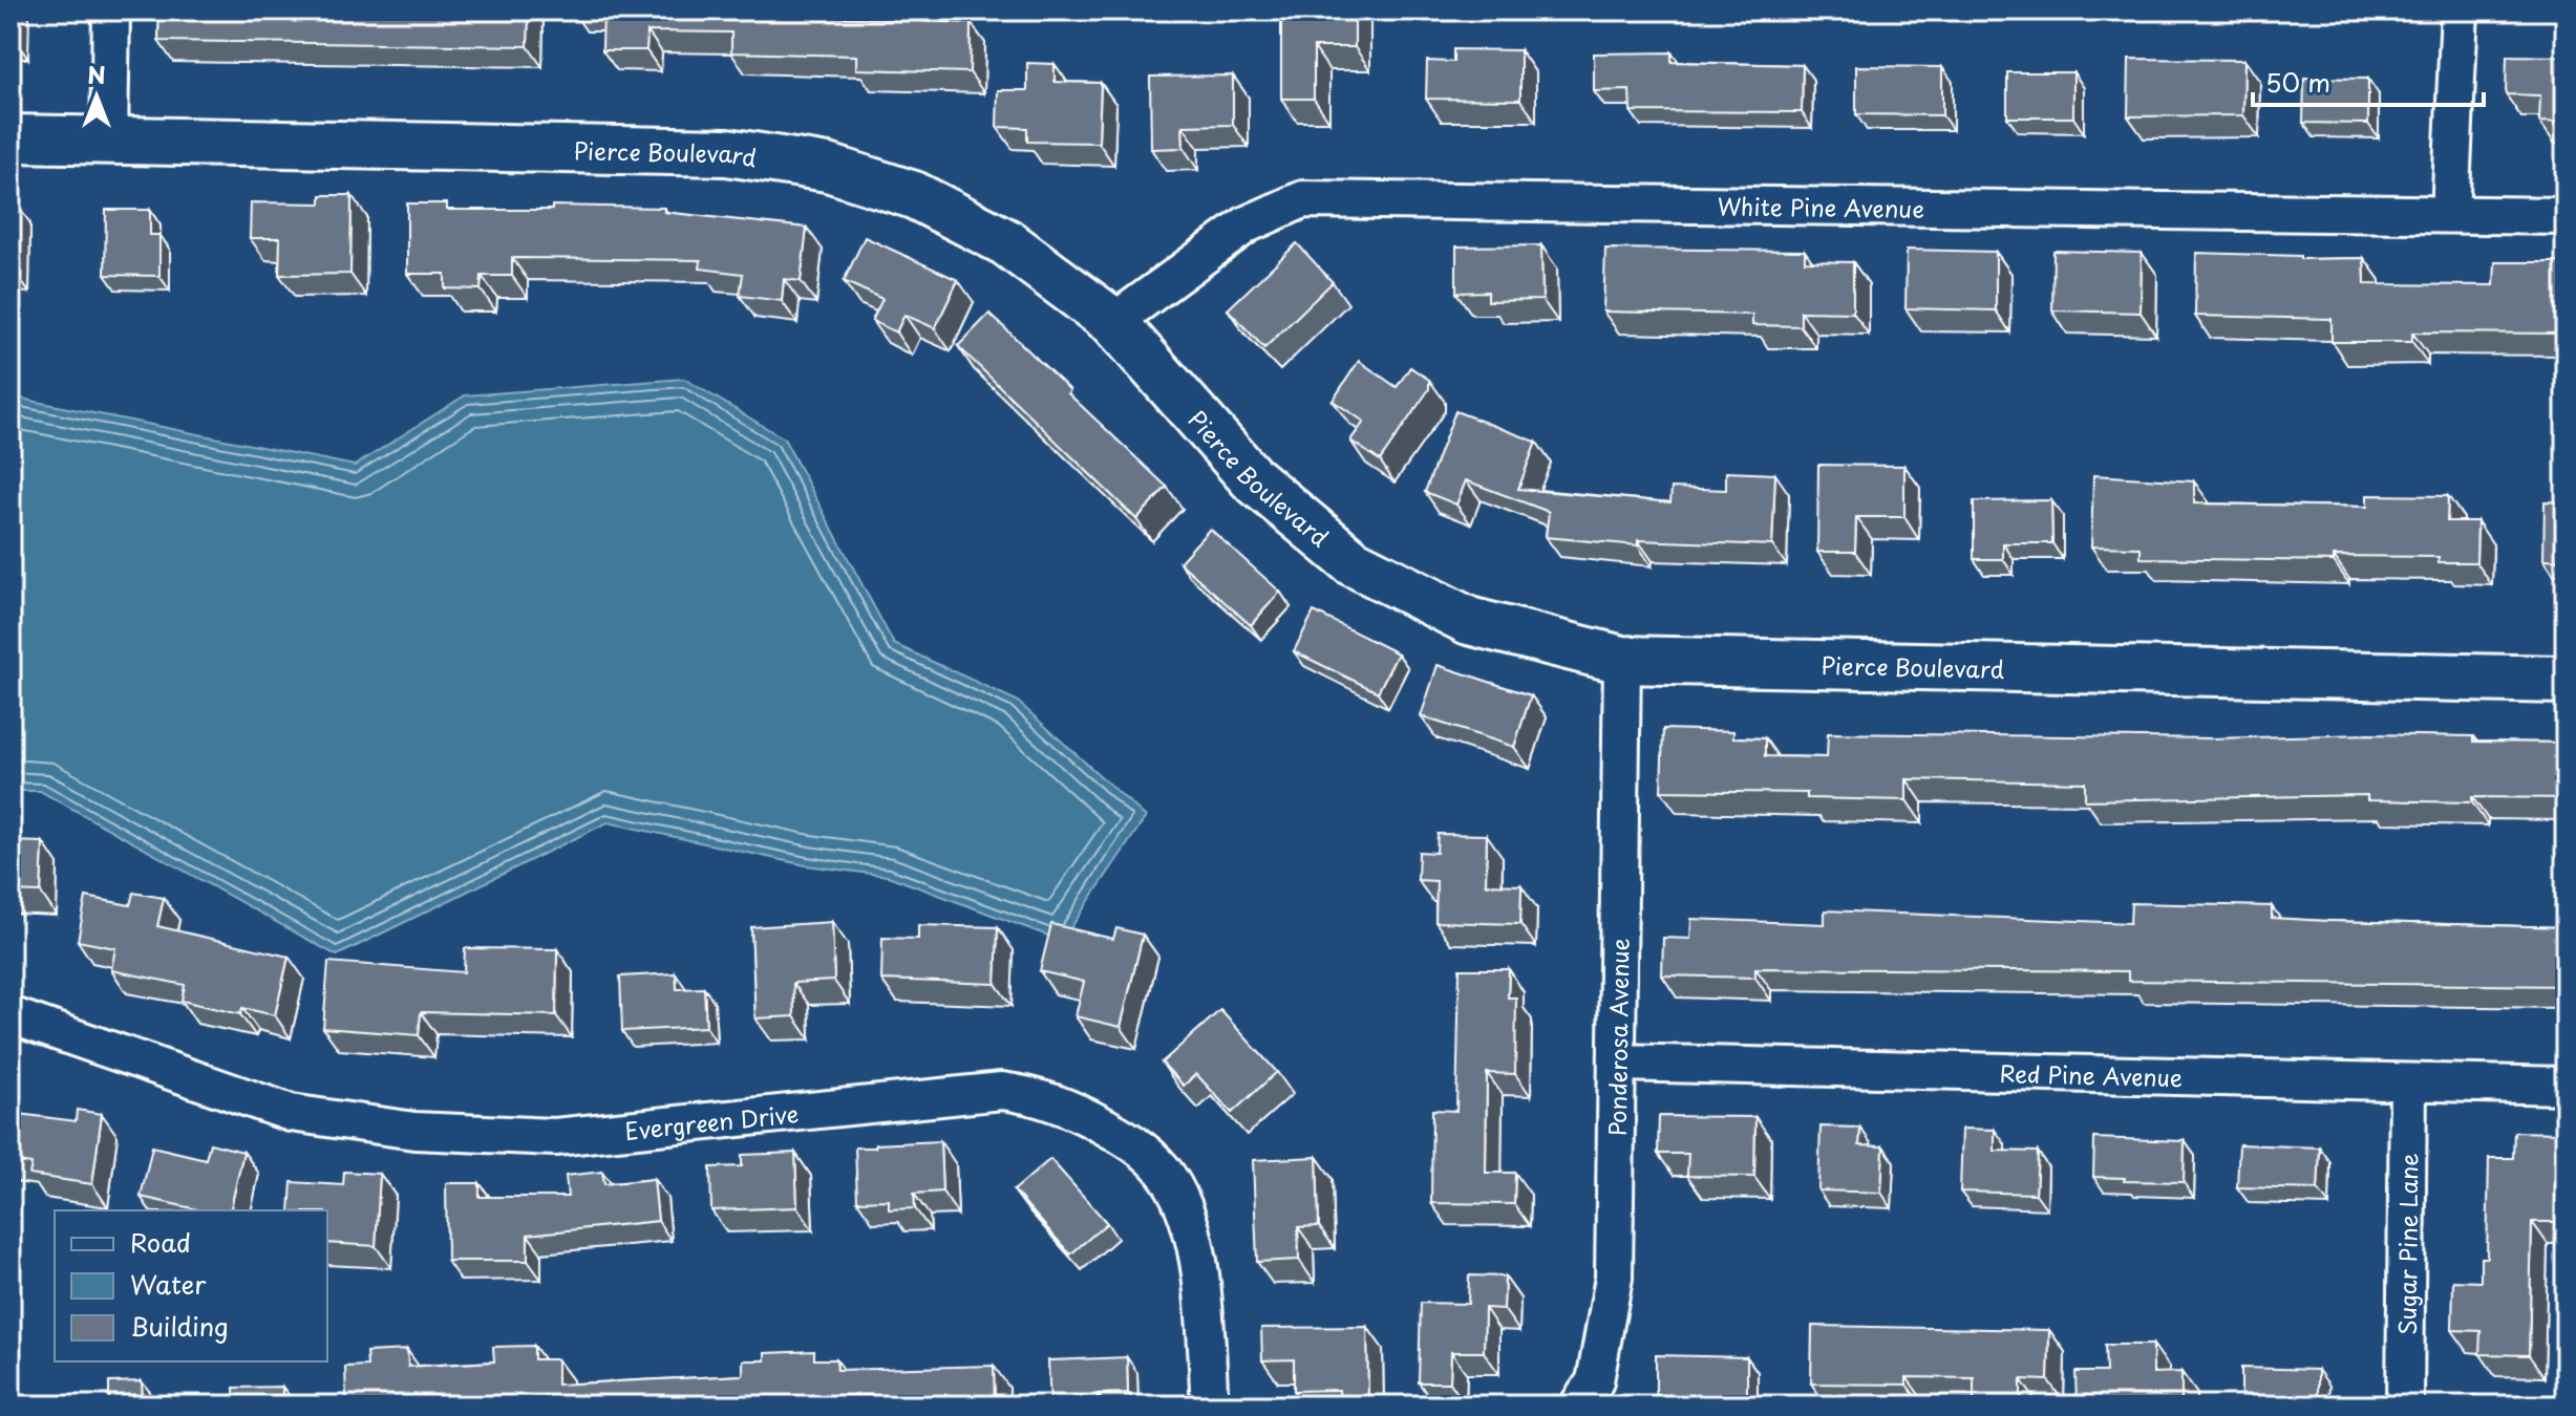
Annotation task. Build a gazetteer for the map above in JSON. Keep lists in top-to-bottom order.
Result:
{
  "streets": {
    "street": [
      "Pierce Boulevard",
      "White Pine Avenue",
      "Ponderosa Avenue",
      "Red Pine Avenue",
      "Evergreen Drive",
      "Sugar Pine Lane"
    ]
  },
  "crossings": [
    ["Pierce Boulevard", "White Pine Avenue"],
    ["Pierce Boulevard", "Ponderosa Avenue"],
    ["Ponderosa Avenue", "Red Pine Avenue"],
    ["Red Pine Avenue", "Sugar Pine Lane"]
  ],
  "legend": ["Road", "Water", "Building"],
  "scale_bar": "50 m",
  "north": "top"
}
